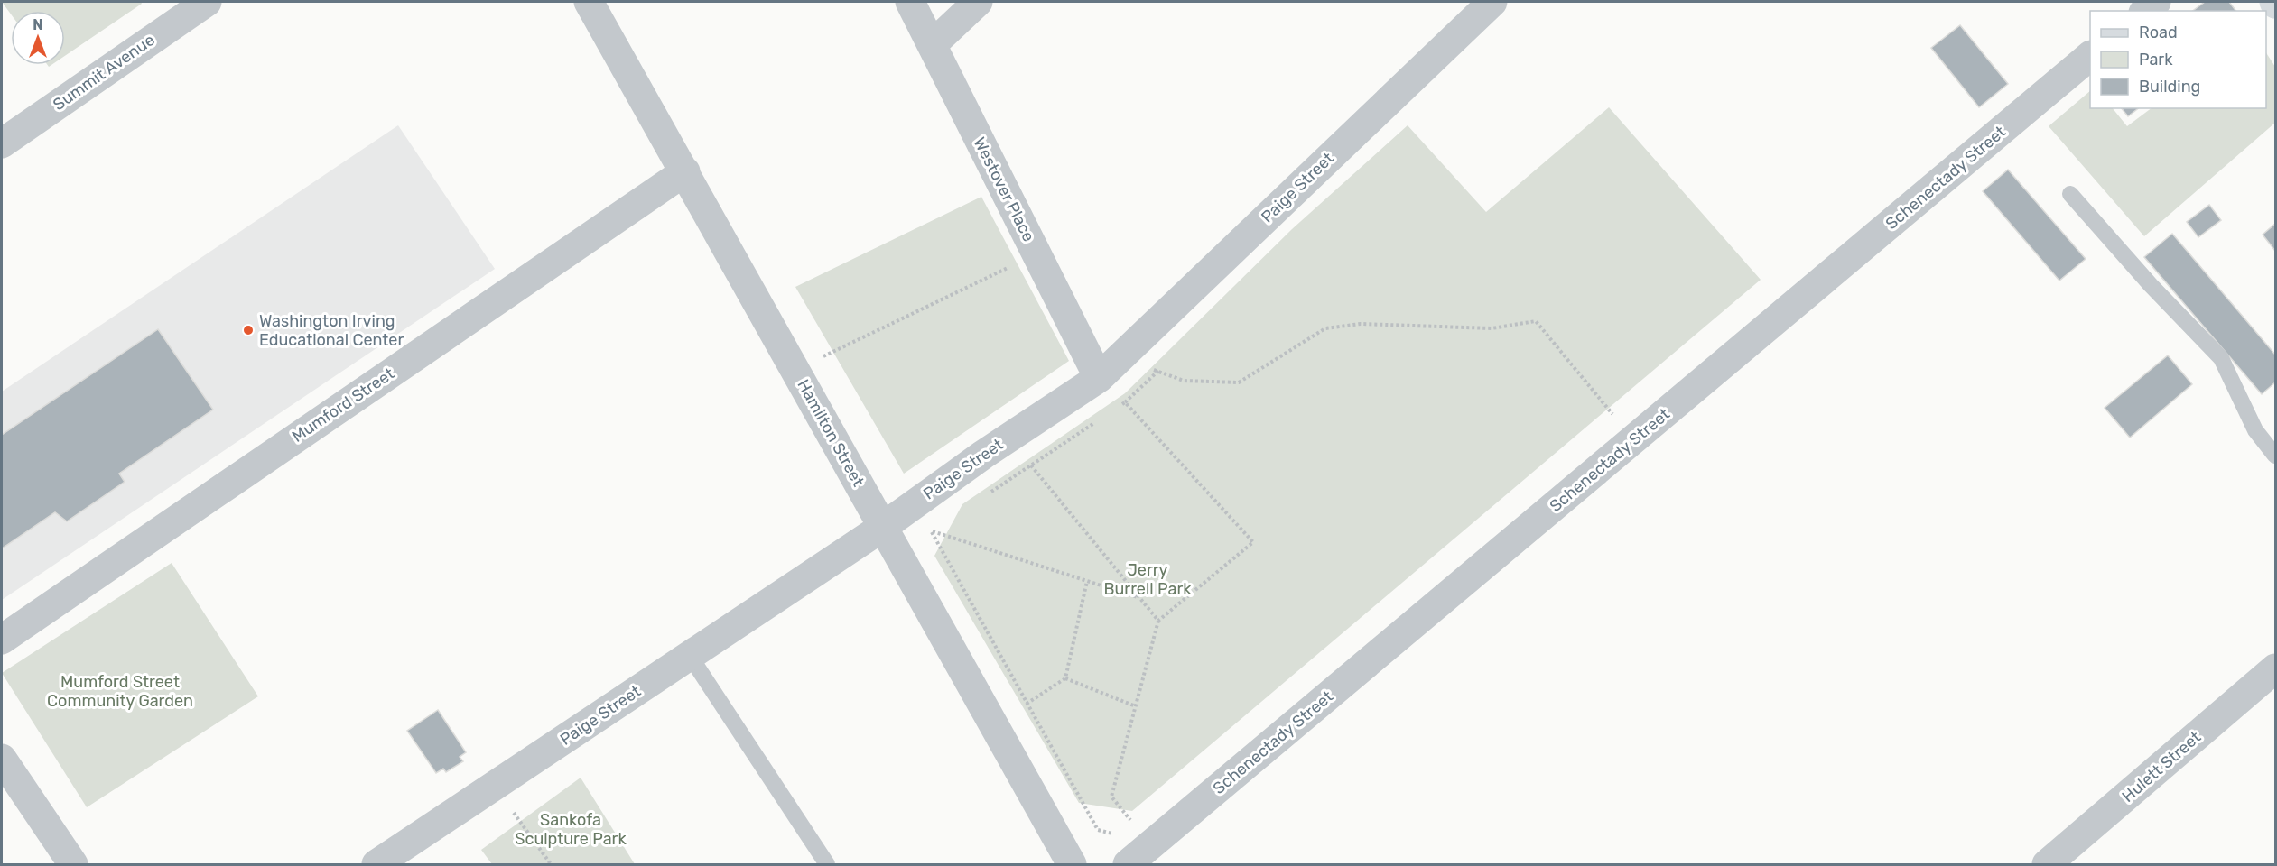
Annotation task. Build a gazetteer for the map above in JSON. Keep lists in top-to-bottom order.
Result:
{
  "streets": {
    "street": [
      "Summit Avenue",
      "Schenectady Street",
      "Paige Street",
      "Westover Place",
      "Mumford Street",
      "Hamilton Street",
      "Hulett Street"
    ]
  },
  "crossings": [
    ["Paige Street", "Westover Place"],
    ["Paige Street", "Hamilton Street"],
    ["Mumford Street", "Hamilton Street"]
  ],
  "parks": ["Jerry Burrell Park", "Mumford Street Community Garden", "Sankofa Sculpture Park"],
  "places": ["Washington Irving Educational Center"],
  "legend": ["Road", "Park", "Building"],
  "north": "top"
}
